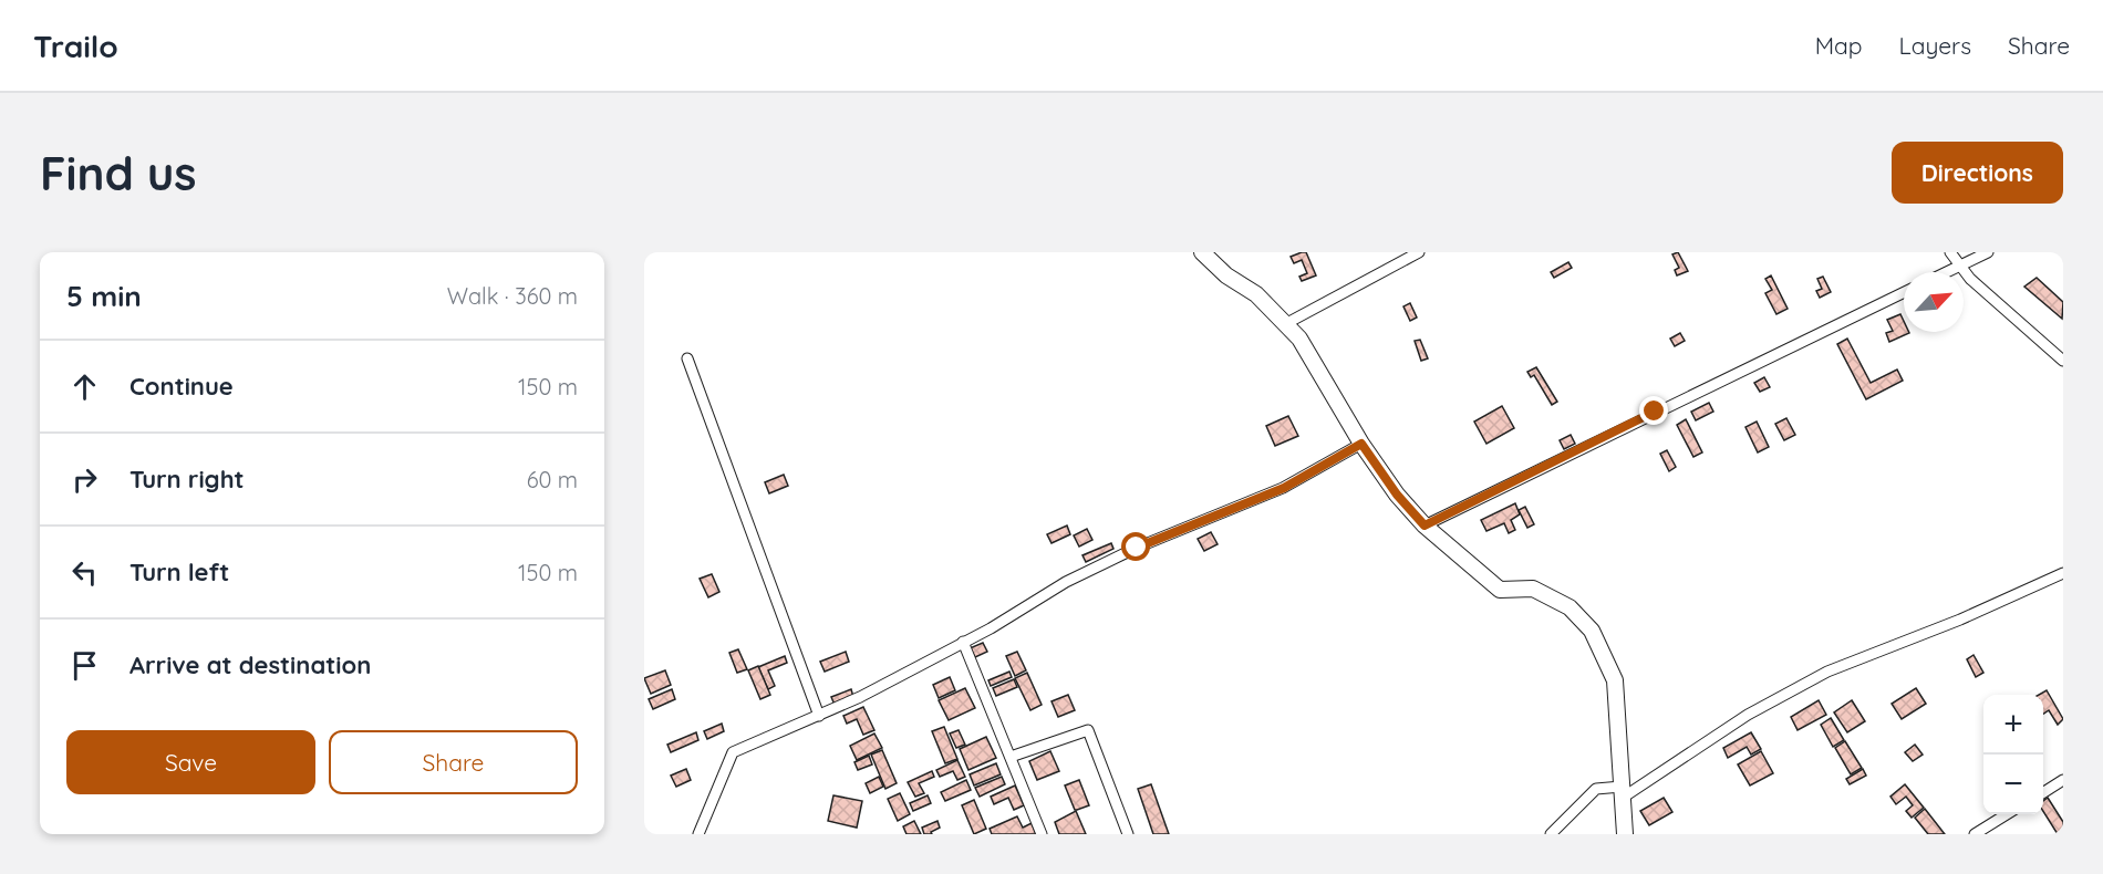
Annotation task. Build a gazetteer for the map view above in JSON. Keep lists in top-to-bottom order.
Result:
{
  "north": "top right",
  "page": {
    "header": "Trailo",
    "nav": ["Map", "Layers", "Share"],
    "buttons": [
      "Directions",
      ["Save", "Share"]
    ],
    "title": "Find us",
    "heading": ["5 min", "Walk · 360 m"],
    "list": [
      ["Continue", "150 m"],
      ["Turn right", "60 m"],
      ["Turn left", "150 m"],
      "Arrive at destination"
    ],
    "map_buttons": ["+", "−"]
  }
}
